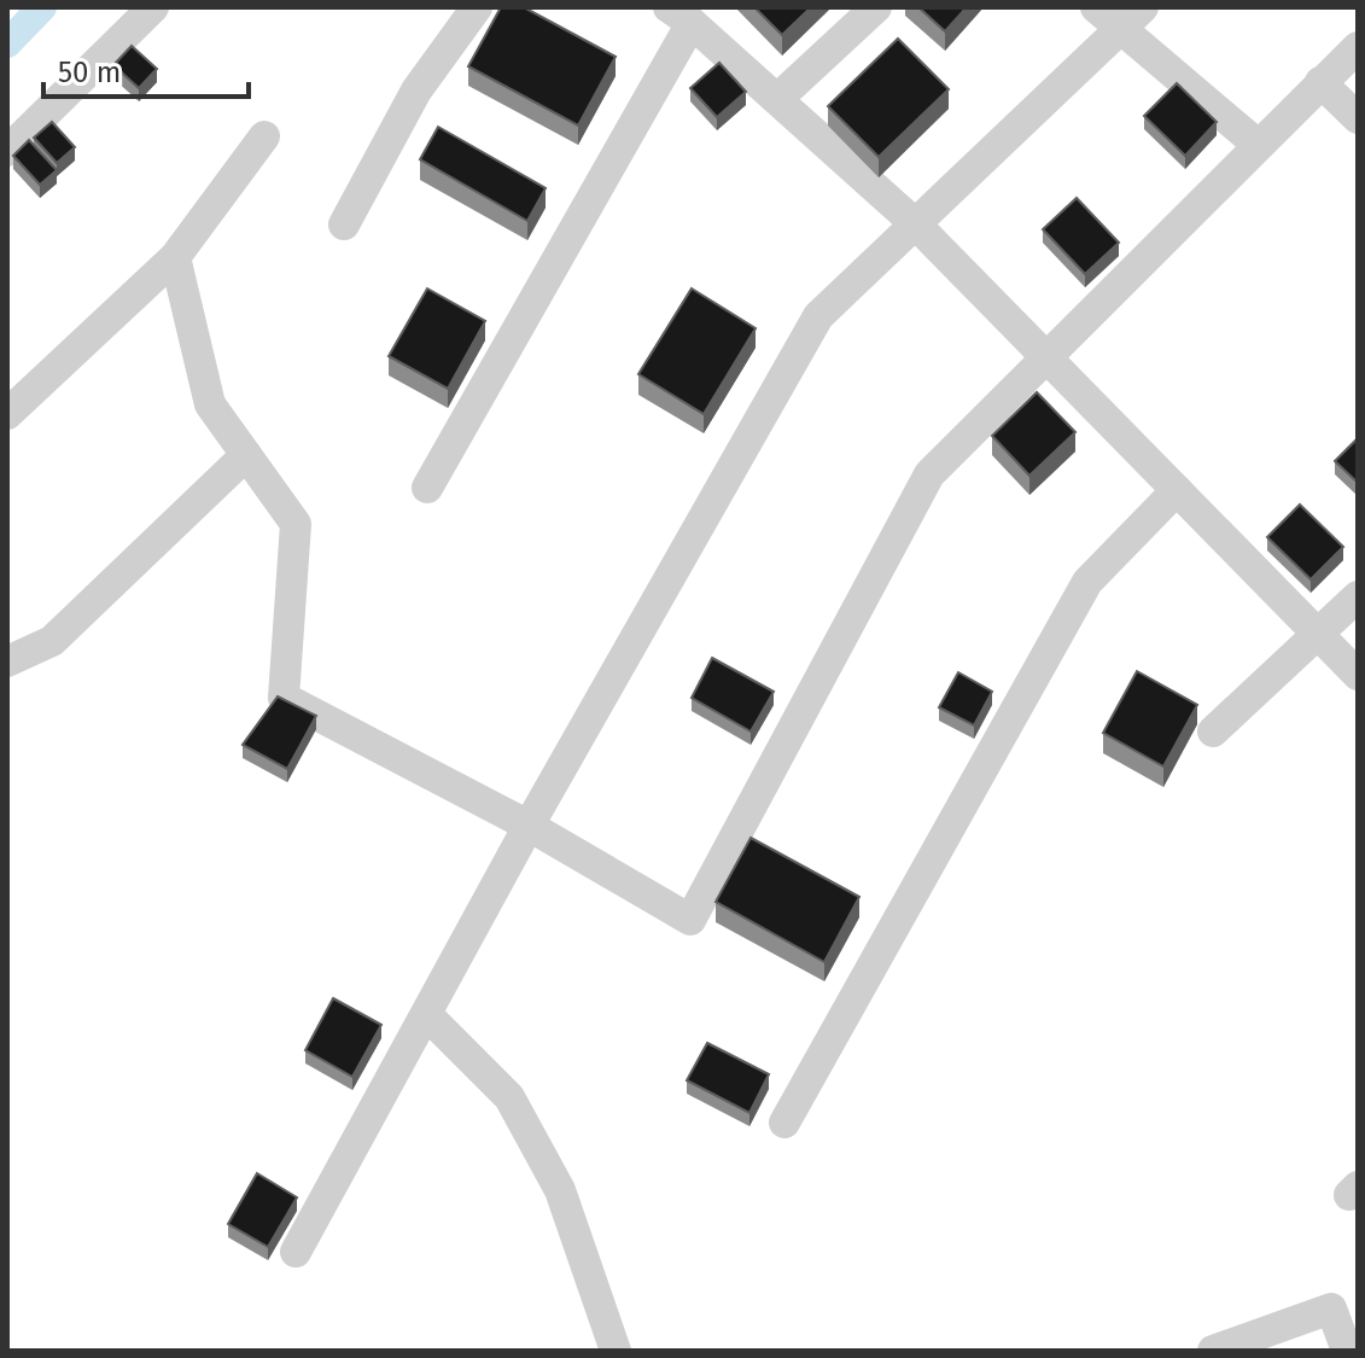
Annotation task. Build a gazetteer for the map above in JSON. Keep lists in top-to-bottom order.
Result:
{
  "scale_bar": "50 m"
}
